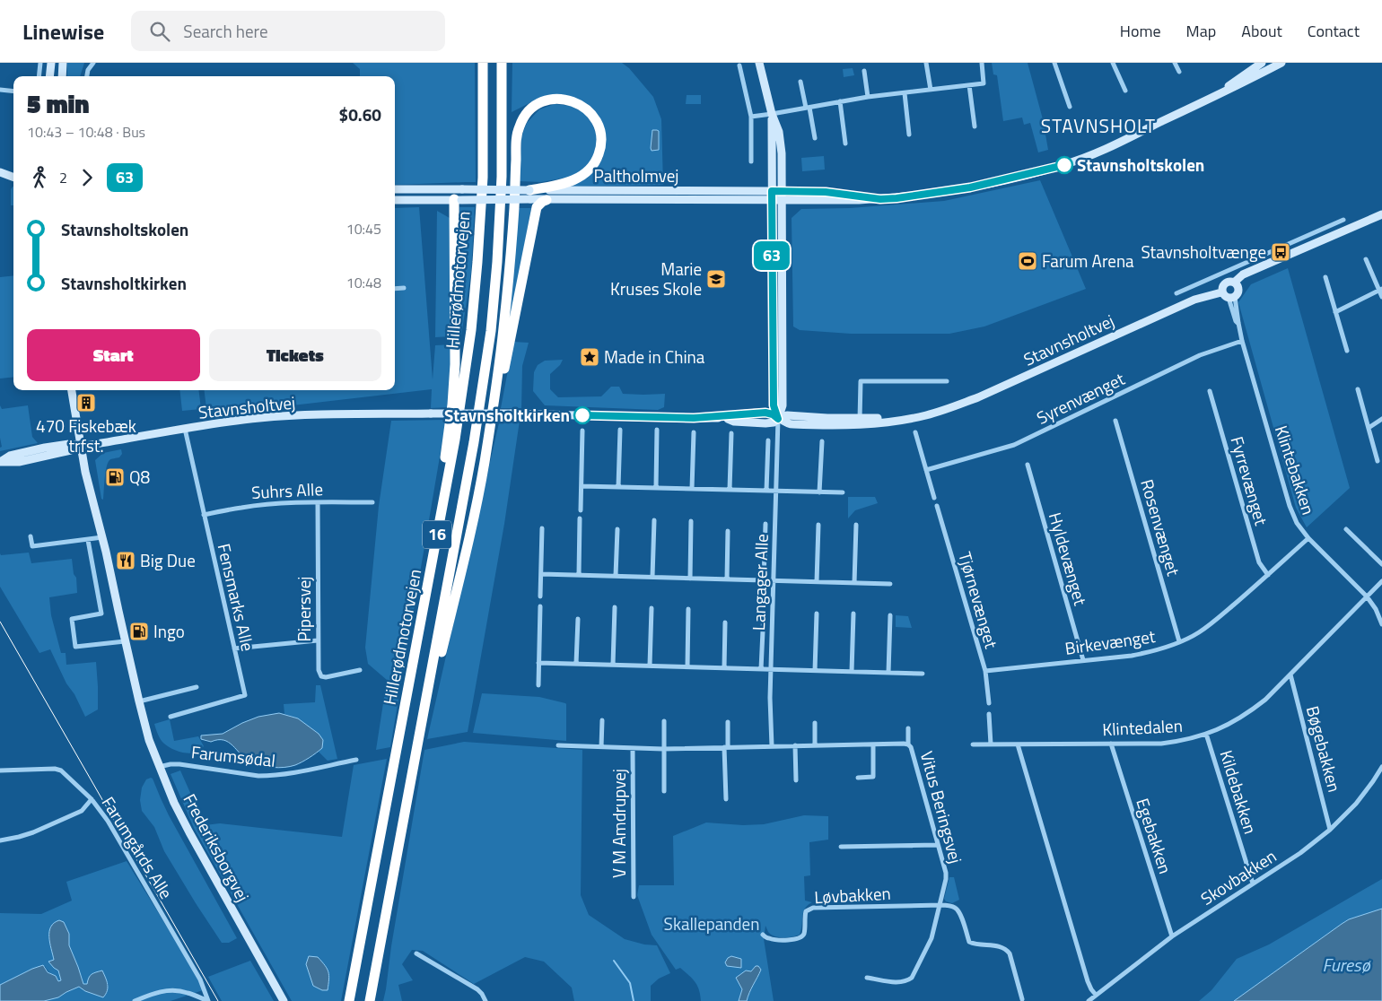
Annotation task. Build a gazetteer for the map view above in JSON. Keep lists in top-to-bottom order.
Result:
{
  "streets": {
    "highway": ["Hillerødmotorvejen", "16"],
    "street": [
      "Paltholmvej",
      "Stavnsholtvej",
      "Syrenvænget",
      "Klintebakken",
      "Fyrrevænget",
      "Suhrs Alle",
      "Rosenvænget",
      "Hyldevænget",
      "Langager Alle",
      "Fensmarks Alle",
      "Tjørnevænget",
      "Pipersvej",
      "Birkevænget",
      "Klintedalen",
      "Bøgebakken",
      "Farumsødal",
      "Kildebakken",
      "Vitus Beringsvej",
      "V M Amdrupvej",
      "Egebakken",
      "Farumgårds Alle",
      "Frederiksborgvej",
      "Skovbakken",
      "Løvbakken"
    ]
  },
  "crossings": [
    ["Stavnsholtvej", "Klintebakken"],
    ["Stavnsholtvej", "Langager Alle"],
    ["Stavnsholtvej", "Fensmarks Alle"],
    ["Stavnsholtvej", "Frederiksborgvej"],
    ["Syrenvænget", "Klintebakken"],
    ["Klintebakken", "Birkevænget"],
    ["Klintebakken", "Klintedalen"],
    ["Fyrrevænget", "Birkevænget"],
    ["Suhrs Alle", "Fensmarks Alle"],
    ["Suhrs Alle", "Pipersvej"],
    ["Rosenvænget", "Birkevænget"],
    ["Hyldevænget", "Birkevænget"],
    ["Tjørnevænget", "Birkevænget"],
    ["Klintedalen", "Bøgebakken"],
    ["Klintedalen", "Kildebakken"],
    ["Klintedalen", "Egebakken"],
    ["Bøgebakken", "Skovbakken"],
    ["Farumsødal", "Frederiksborgvej"],
    ["Kildebakken", "Skovbakken"],
    ["Vitus Beringsvej", "Løvbakken"],
    ["Egebakken", "Skovbakken"]
  ],
  "districts": ["STAVNSHOLT"],
  "water": ["Furesø"],
  "parks": ["Skallepanden"],
  "places": {
    "other": ["Stavnsholtskolen", "Stavnsholtkirken"],
    "bus stop": ["Stavnsholtvænge"],
    "sports": ["Farum Arena"],
    "school or university": ["Marie Kruses Skole"],
    "place": ["Made in China"],
    "building": ["470 Fiskebæk trfst."],
    "fuel station": ["Q8", "Ingo"],
    "restaurant": ["Big Due"]
  },
  "lines": ["bus line 63"],
  "page": {
    "header": "Linewise",
    "search": "Search here",
    "nav": [
      "Home",
      "Map",
      "About",
      "Contact"
    ],
    "on_map": "63",
    "heading": ["5 min", "10:43 – 10:48 · Bus", "$0.60"],
    "legs": ["2", "63"],
    "list": [
      {
        "name": "Stavnsholtskolen",
        "value": "10:45"
      },
      {
        "name": "Stavnsholtkirken",
        "value": "10:48"
      }
    ],
    "buttons": ["Start", "Tickets"]
  }
}
